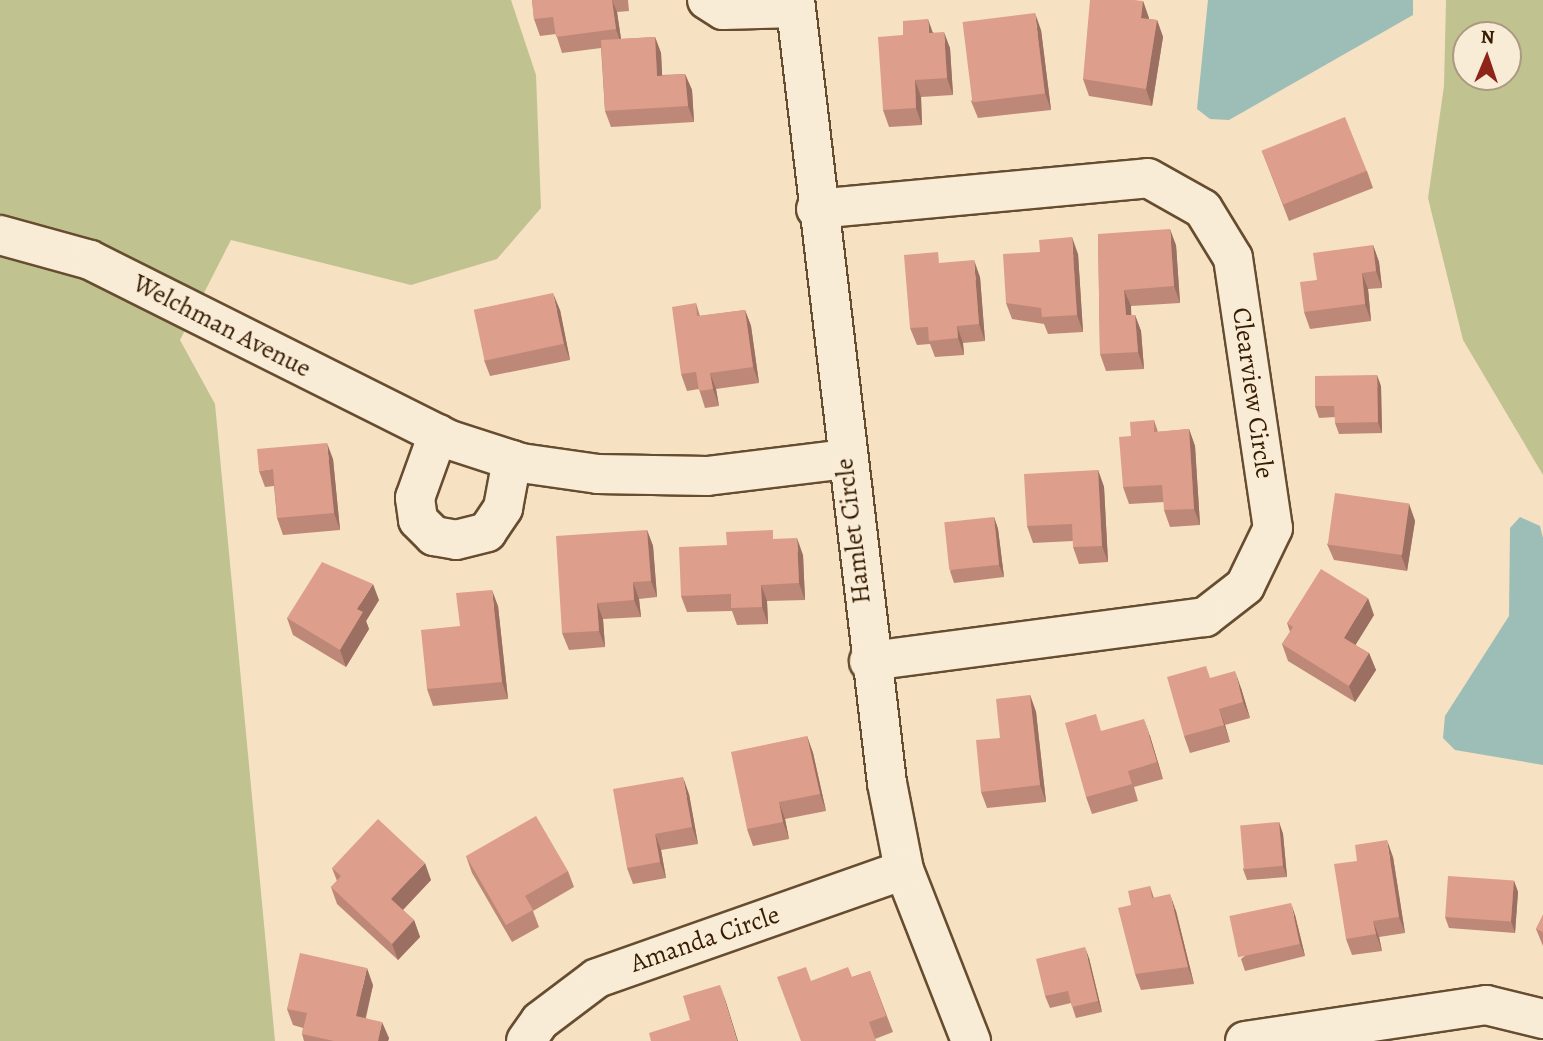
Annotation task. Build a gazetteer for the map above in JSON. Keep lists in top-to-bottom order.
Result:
{
  "streets": {
    "street": [
      "Welchman Avenue",
      "Clearview Circle",
      "Hamlet Circle",
      "Amanda Circle"
    ]
  },
  "crossings": [
    ["Welchman Avenue", "Hamlet Circle"],
    ["Clearview Circle", "Hamlet Circle"],
    ["Hamlet Circle", "Amanda Circle"]
  ],
  "north": "top"
}
